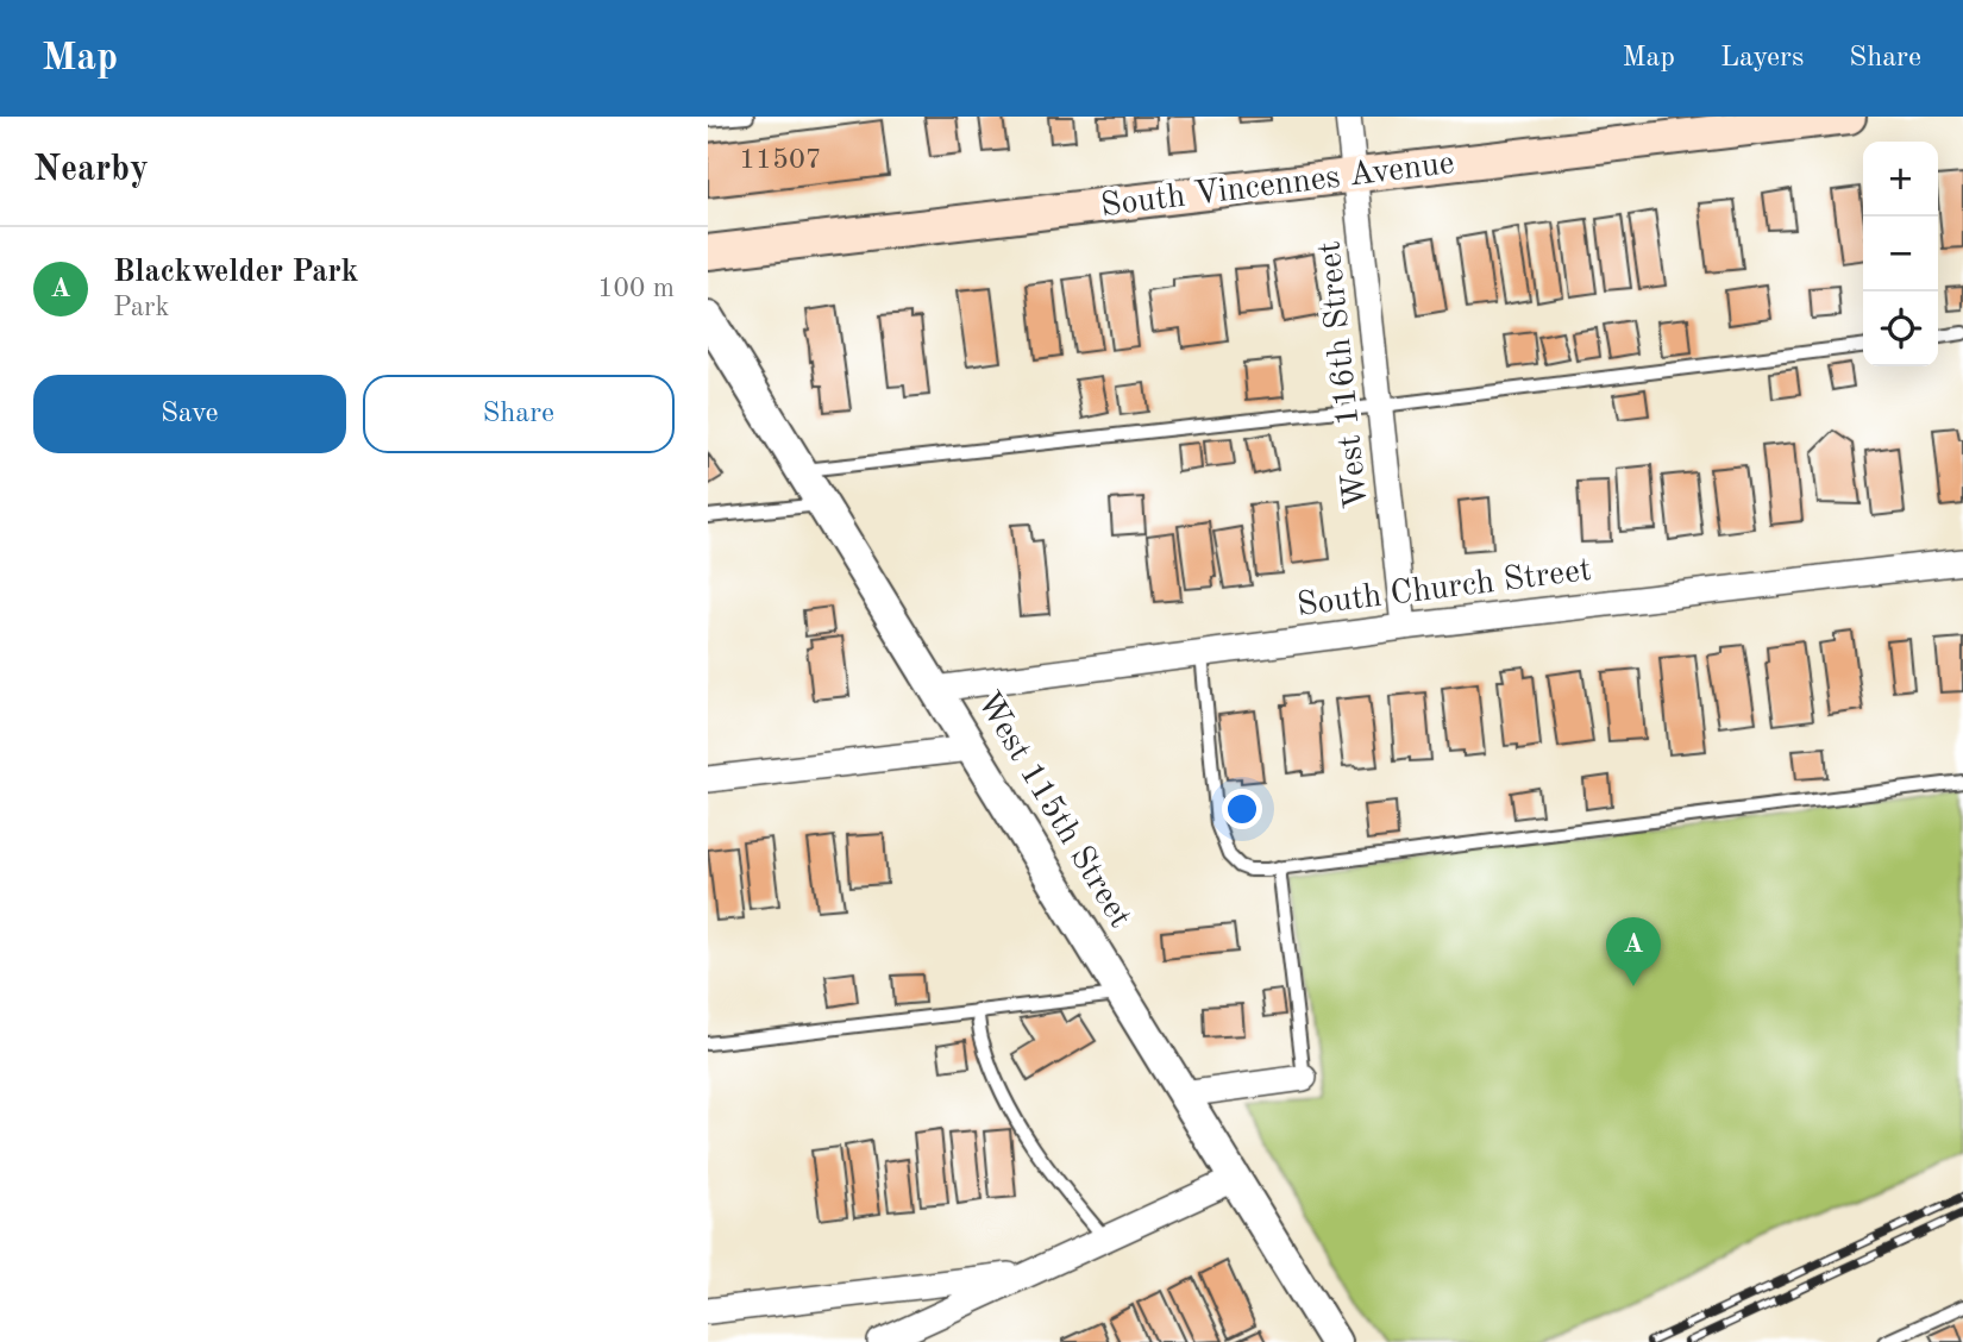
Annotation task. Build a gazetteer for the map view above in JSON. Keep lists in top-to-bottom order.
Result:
{
  "streets": {
    "main road": ["South Vincennes Avenue"],
    "street": ["West 116th Street", "South Church Street", "West 115th Street"]
  },
  "crossings": [
    ["South Vincennes Avenue", "West 116th Street"],
    ["West 116th Street", "South Church Street"],
    ["South Church Street", "West 115th Street"]
  ],
  "house_numbers": ["11507"],
  "page": {
    "header": "Map",
    "nav": ["Map", "Layers", "Share"],
    "heading": "Nearby",
    "map_buttons": ["+", "−"],
    "list": [
      {
        "mark": "A",
        "name": "Blackwelder Park",
        "note": "Park",
        "value": "100 m"
      }
    ],
    "buttons": ["Save", "Share"],
    "pins": "A"
  }
}
